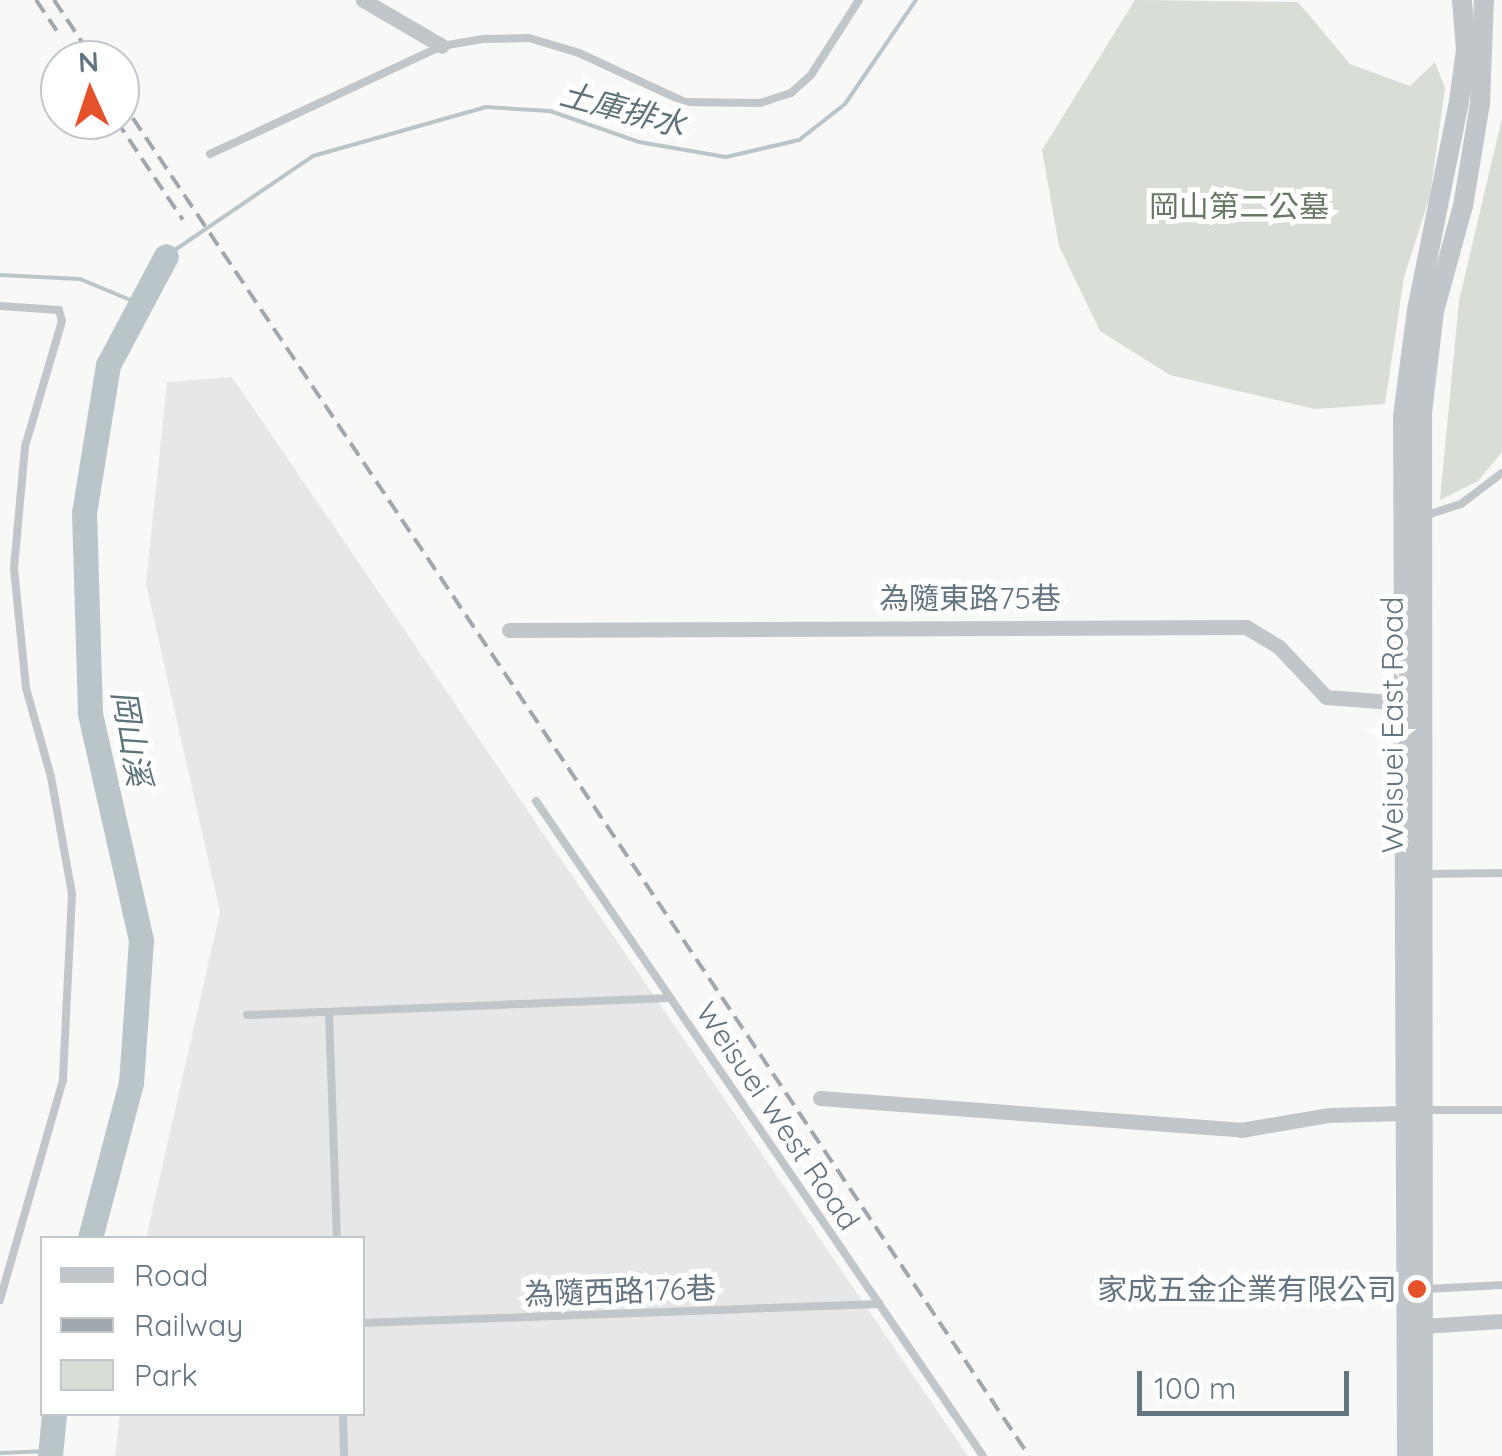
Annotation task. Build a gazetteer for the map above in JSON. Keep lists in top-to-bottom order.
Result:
{
  "streets": {
    "street": ["為隨東路75巷", "Weisuei East Road"],
    "lane": ["Weisuei West Road", "為隨西路176巷"]
  },
  "crossings": [
    ["為隨東路75巷", "Weisuei East Road"],
    ["Weisuei West Road", "為隨西路176巷"]
  ],
  "water": ["土庫排水", "岡山溪"],
  "parks": ["岡山第二公墓"],
  "places": ["家成五金企業有限公司"],
  "legend": ["Road", "Railway", "Park"],
  "scale_bar": "100 m",
  "north": "top"
}
